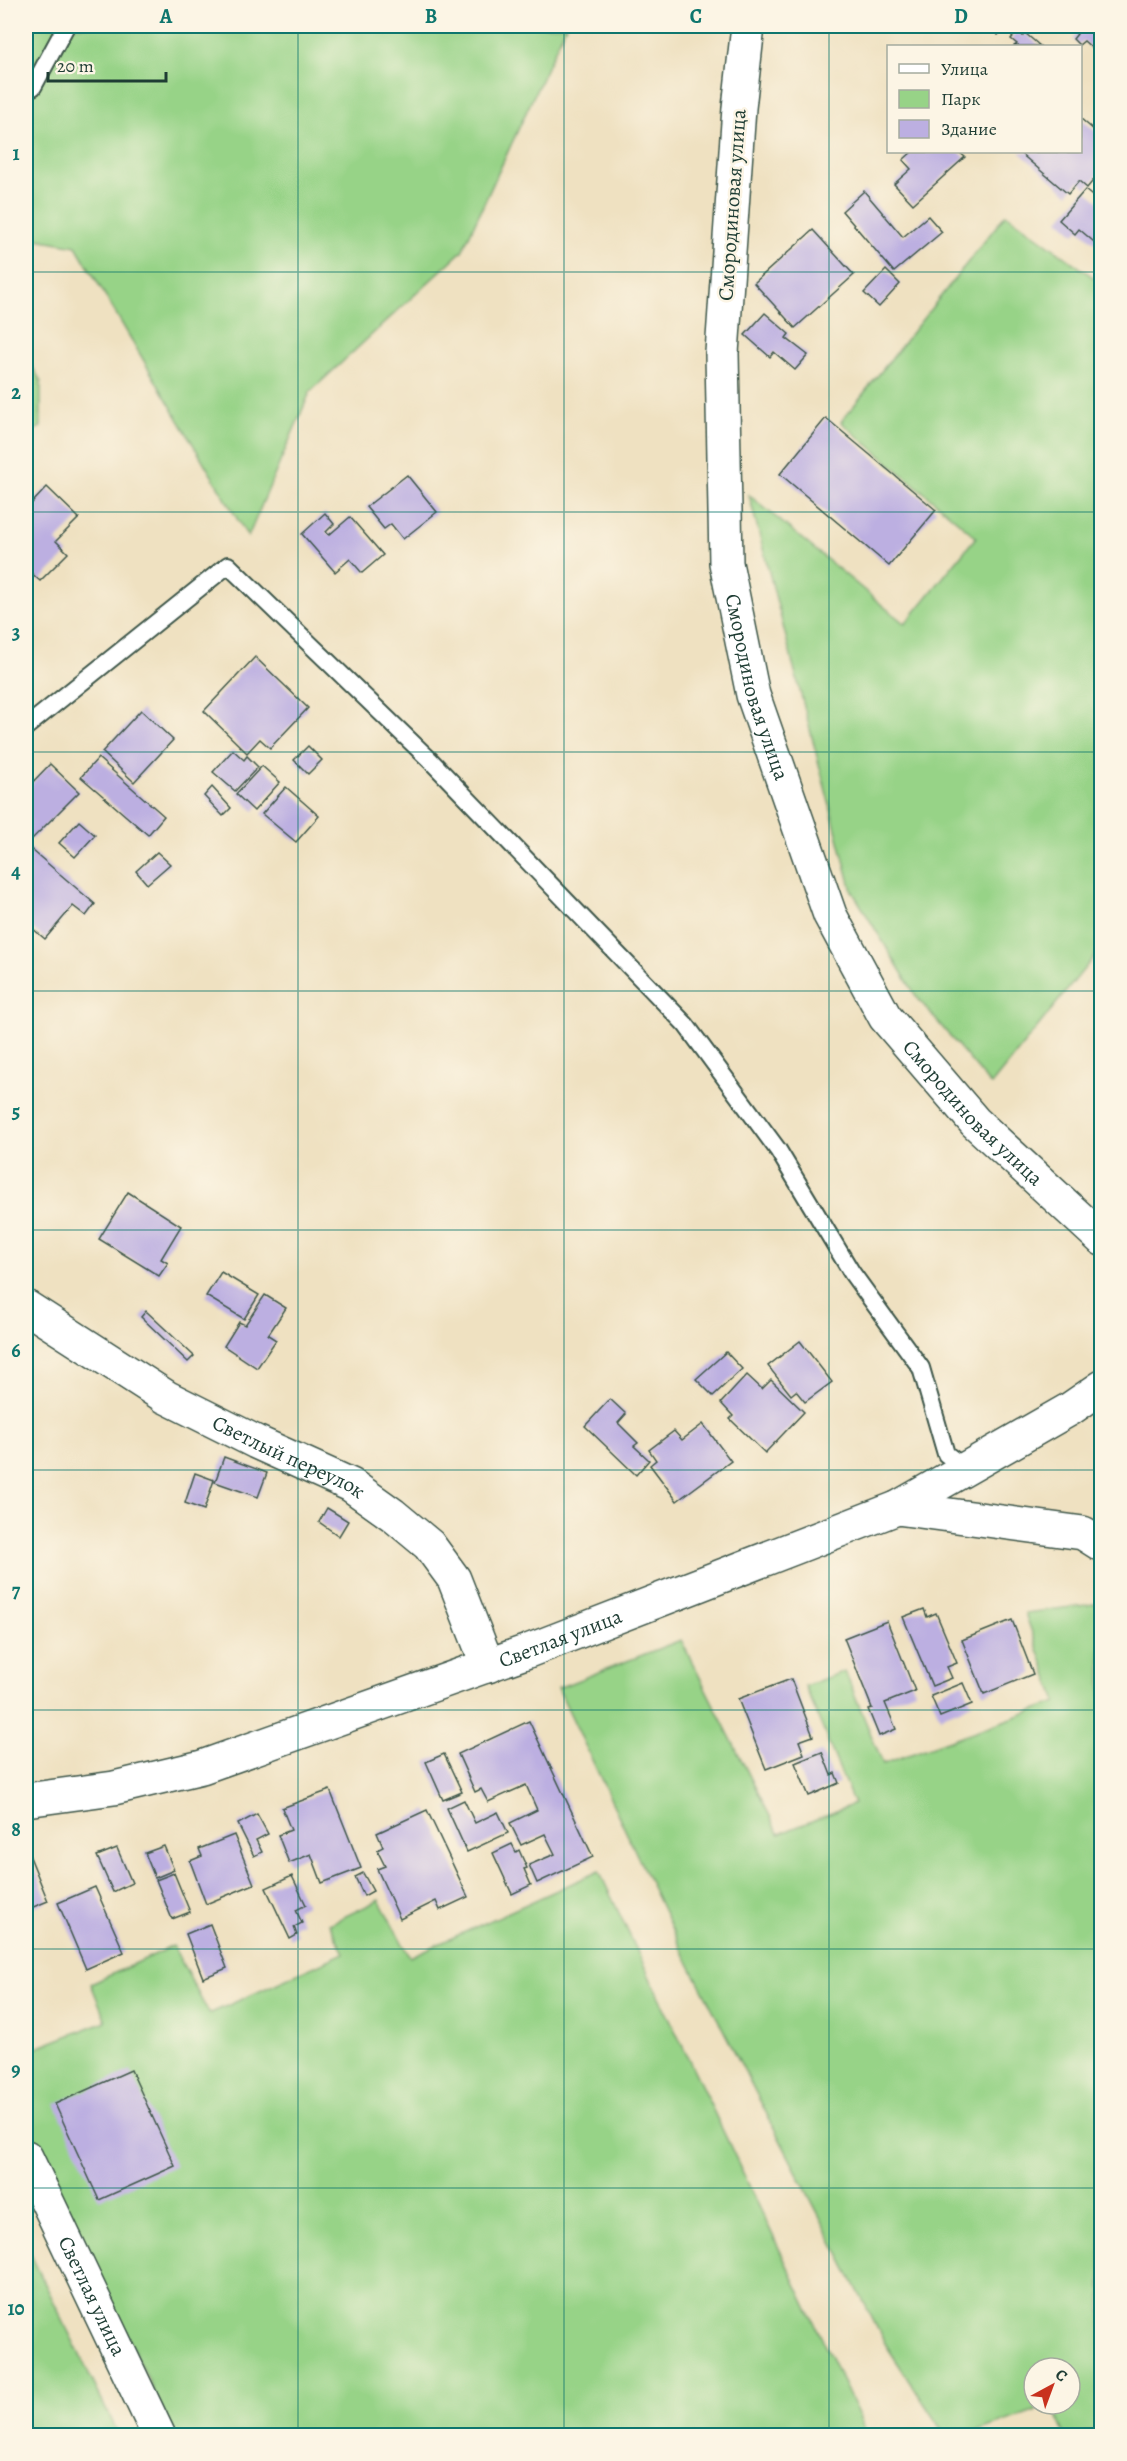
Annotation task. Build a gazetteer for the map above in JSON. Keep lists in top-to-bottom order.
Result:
{
  "streets": {
    "street": ["Смородиновая улица", "Светлый переулок", "Светлая улица"]
  },
  "crossings": [
    ["Светлый переулок", "Светлая улица"]
  ],
  "legend": ["Улица", "Парк", "Здание"],
  "scale_bar": "20 m",
  "north": "top right",
  "grid": {
    "columns": [
      "A",
      "B",
      "C",
      "D"
    ],
    "rows": [
      "1",
      "2",
      "3",
      "4",
      "5",
      "6",
      "7",
      "8",
      "9",
      "10"
    ]
  }
}
